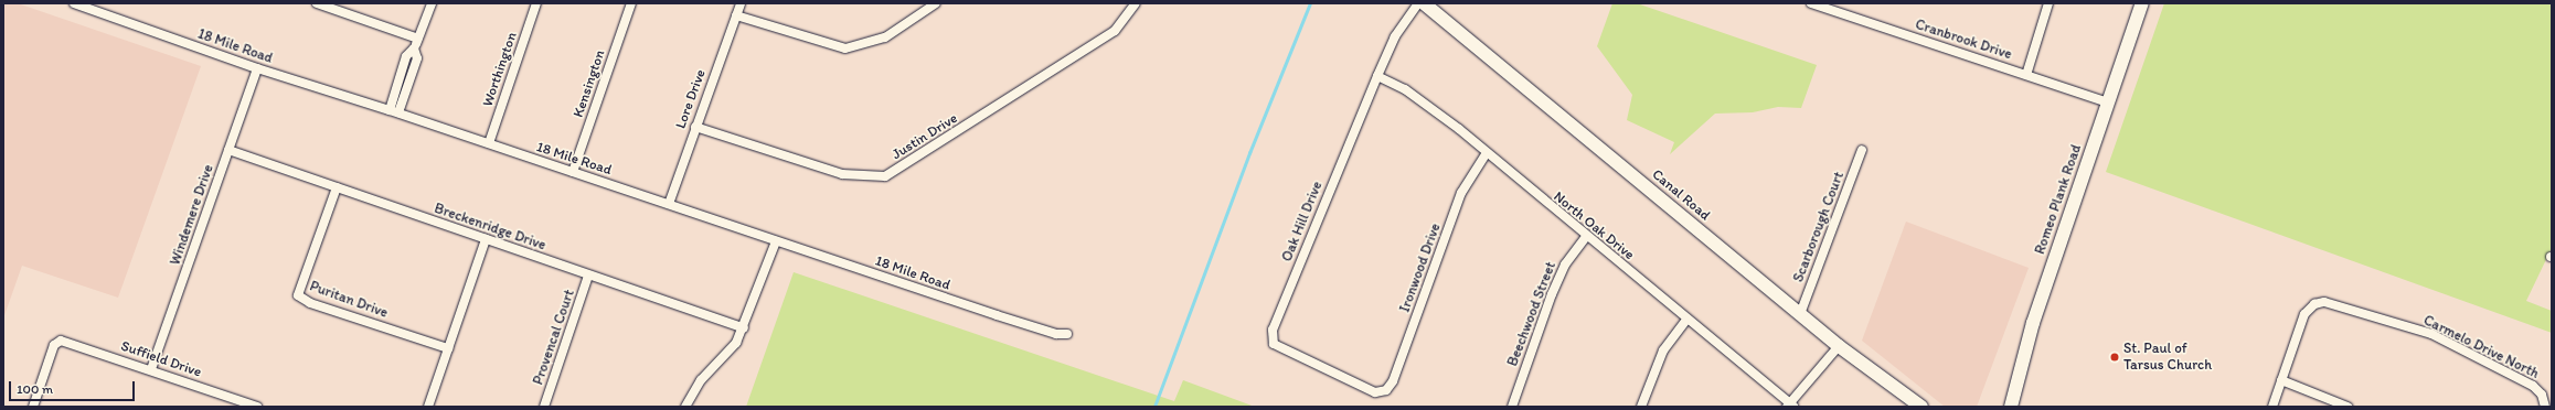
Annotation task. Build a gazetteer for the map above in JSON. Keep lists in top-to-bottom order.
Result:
{
  "streets": {
    "street": [
      "Cranbrook Drive",
      "18 Mile Road",
      "Worthington",
      "Kensington",
      "Lore Drive",
      "Justin Drive",
      "Canal Road",
      "Romeo Plank Road",
      "Windemere Drive",
      "Oak Hill Drive",
      "North Oak Drive",
      "Breckenridge Drive",
      "Scarborough Court",
      "Ironwood Drive",
      "Puritan Drive",
      "Beechwood Street",
      "Provencal Court",
      "Carmelo Drive North",
      "Suffield Drive"
    ]
  },
  "crossings": [
    ["Cranbrook Drive", "Romeo Plank Road"],
    ["18 Mile Road", "Worthington"],
    ["18 Mile Road", "Kensington"],
    ["18 Mile Road", "Lore Drive"],
    ["18 Mile Road", "Windemere Drive"],
    ["Lore Drive", "Justin Drive"],
    ["Canal Road", "Scarborough Court"],
    ["Windemere Drive", "Breckenridge Drive"],
    ["Windemere Drive", "Suffield Drive"],
    ["Oak Hill Drive", "North Oak Drive"],
    ["Oak Hill Drive", "Ironwood Drive"],
    ["North Oak Drive", "Ironwood Drive"],
    ["North Oak Drive", "Beechwood Street"],
    ["Breckenridge Drive", "Puritan Drive"],
    ["Breckenridge Drive", "Provencal Court"]
  ],
  "places": ["St. Paul of Tarsus Church"],
  "scale_bar": "100 m"
}
